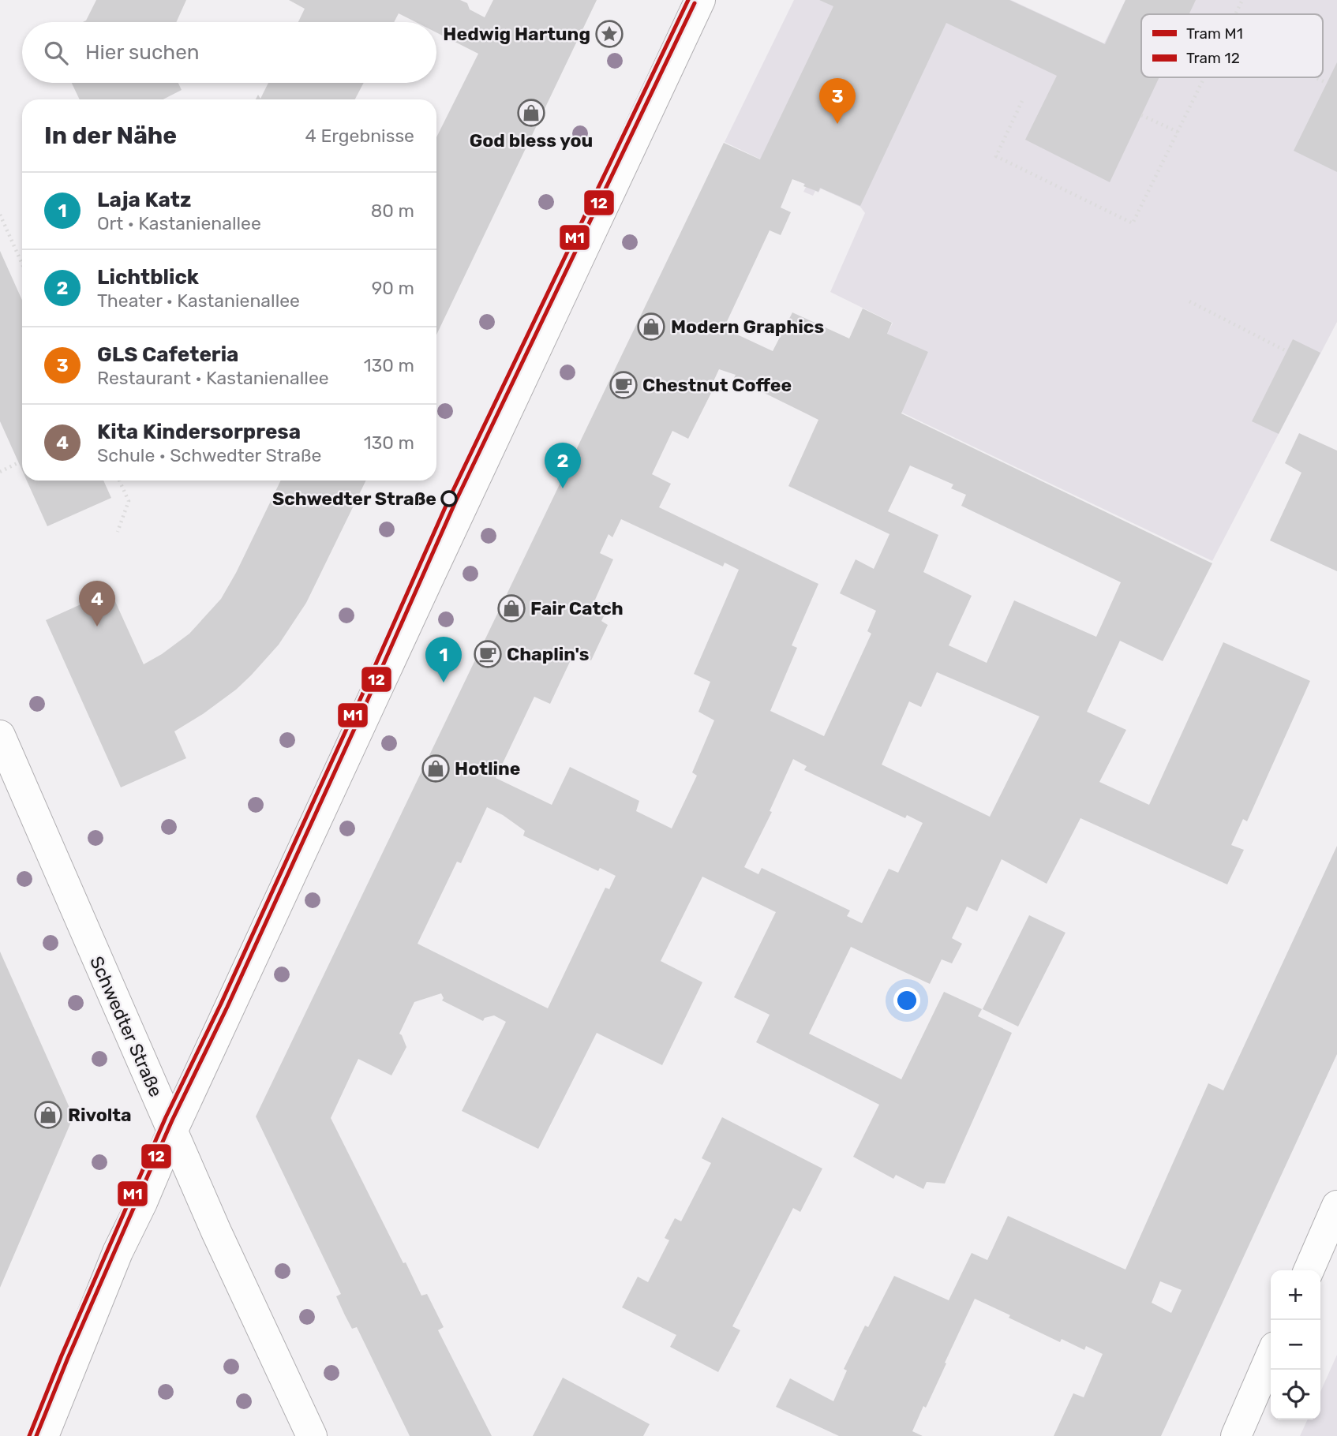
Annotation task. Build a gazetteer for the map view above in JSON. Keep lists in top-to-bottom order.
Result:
{
  "streets": {
    "street": ["Schwedter Straße"]
  },
  "places": {
    "place": ["Hedwig Hartung"],
    "shop": [
      "God bless you",
      "Modern Graphics",
      "Fair Catch",
      "Hotline",
      "Rivolta"
    ],
    "cafe": ["Chestnut Coffee", "Chaplin's"],
    "other": ["Schwedter Straße"]
  },
  "lines": ["tram line M1", "tram line 12"],
  "legend": ["Tram M1", "Tram 12"],
  "page": {
    "search": "Hier suchen",
    "pins": [
      "3",
      "2",
      "4",
      "1"
    ],
    "heading": ["In der Nähe", "4 Ergebnisse"],
    "list": [
      {
        "mark": "1",
        "name": "Laja Katz",
        "note": "Ort · Kastanienallee",
        "value": "80 m"
      },
      {
        "mark": "2",
        "name": "Lichtblick",
        "note": "Theater · Kastanienallee",
        "value": "90 m"
      },
      {
        "mark": "3",
        "name": "GLS Cafeteria",
        "note": "Restaurant · Kastanienallee",
        "value": "130 m"
      },
      {
        "mark": "4",
        "name": "Kita Kindersorpresa",
        "note": "Schule · Schwedter Straße",
        "value": "130 m"
      }
    ],
    "map_buttons": ["+", "−"]
  }
}
